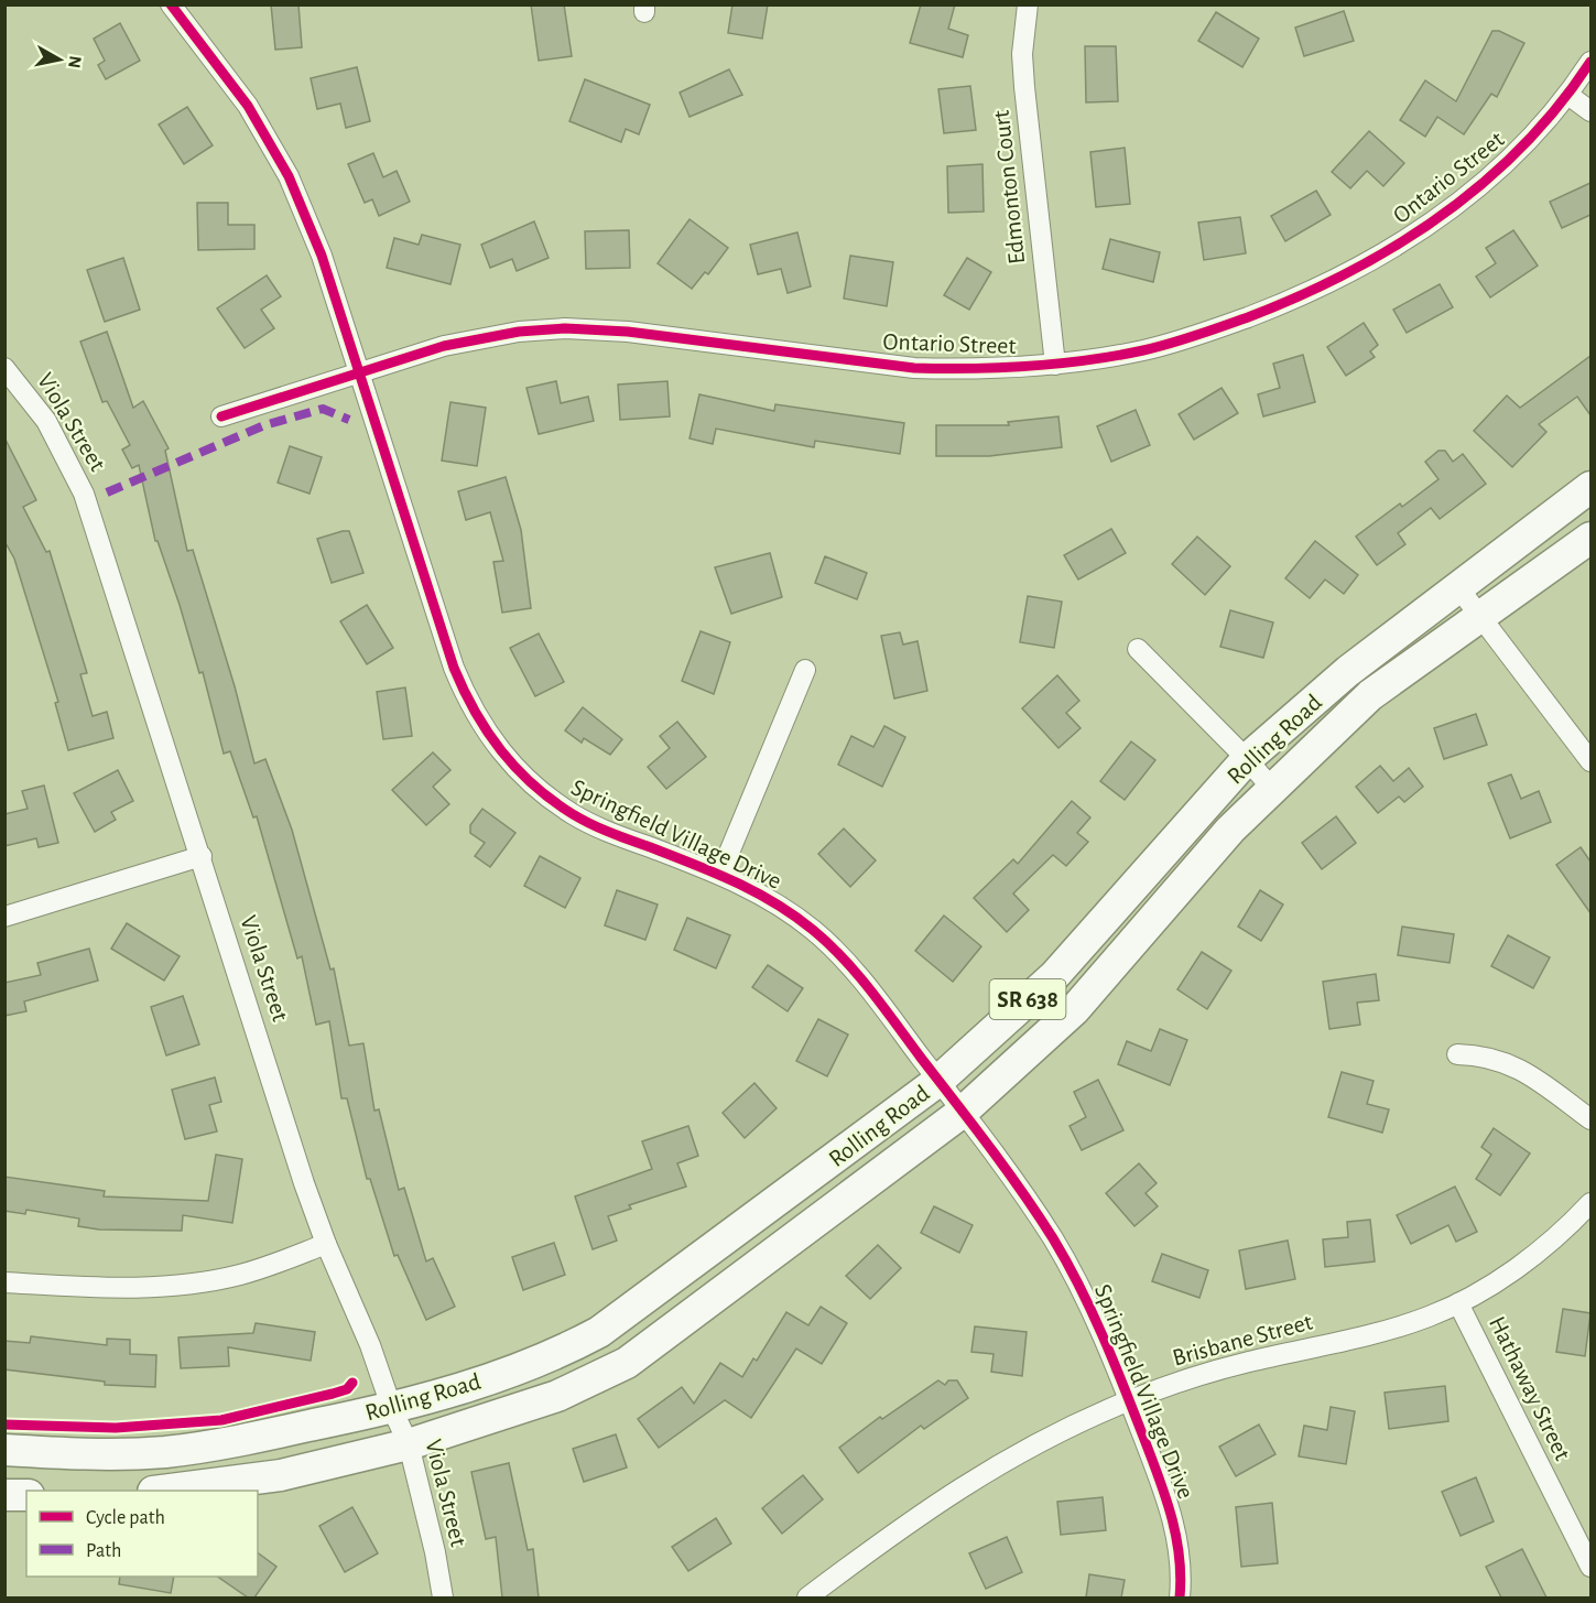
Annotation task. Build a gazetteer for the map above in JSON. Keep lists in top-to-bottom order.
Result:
{
  "streets": {
    "main road": ["Rolling Road", "SR 638"],
    "street": [
      "Ontario Street",
      "Edmonton Court",
      "Viola Street",
      "Springfield Village Drive",
      "Brisbane Street",
      "Hathaway Street"
    ]
  },
  "crossings": [
    ["Ontario Street", "Edmonton Court"],
    ["Ontario Street", "Springfield Village Drive"],
    ["Viola Street", "Rolling Road"],
    ["Rolling Road", "Springfield Village Drive"],
    ["Springfield Village Drive", "Brisbane Street"],
    ["Brisbane Street", "Hathaway Street"]
  ],
  "legend": ["Cycle path", "Path"],
  "north": "right"
}
